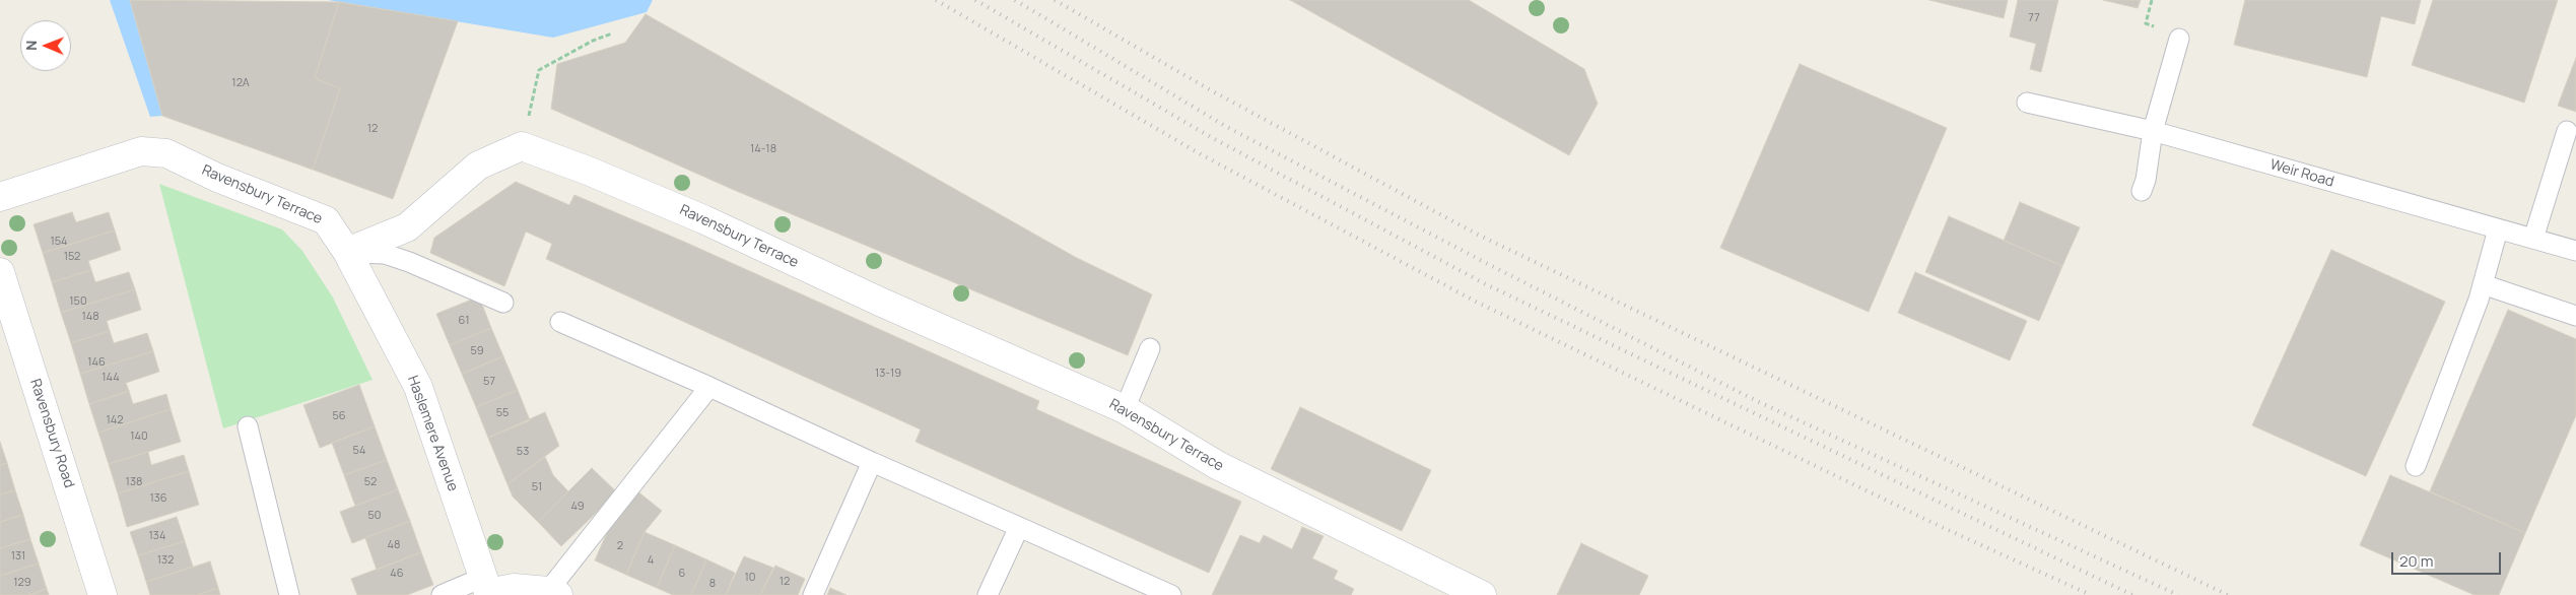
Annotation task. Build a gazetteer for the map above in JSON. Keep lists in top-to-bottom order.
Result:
{
  "streets": {
    "street": ["Ravensbury Terrace", "Ravensbury Road", "Haslemere Avenue"],
    "lane": ["Weir Road"]
  },
  "crossings": [
    ["Ravensbury Terrace", "Haslemere Avenue"]
  ],
  "house_numbers": [
    "77",
    "12A",
    "12",
    "14-18",
    "154",
    "152",
    "150",
    "148",
    "61",
    "59",
    "146",
    "13-19",
    "144",
    "57",
    "55",
    "56",
    "142",
    "140",
    "54",
    "53",
    "138",
    "52",
    "51",
    "136",
    "49",
    "50",
    "134",
    "48",
    "2",
    "131",
    "132",
    "4",
    "46",
    "6",
    "10",
    "12",
    "129",
    "8"
  ],
  "scale_bar": "20 m",
  "north": "left"
}
